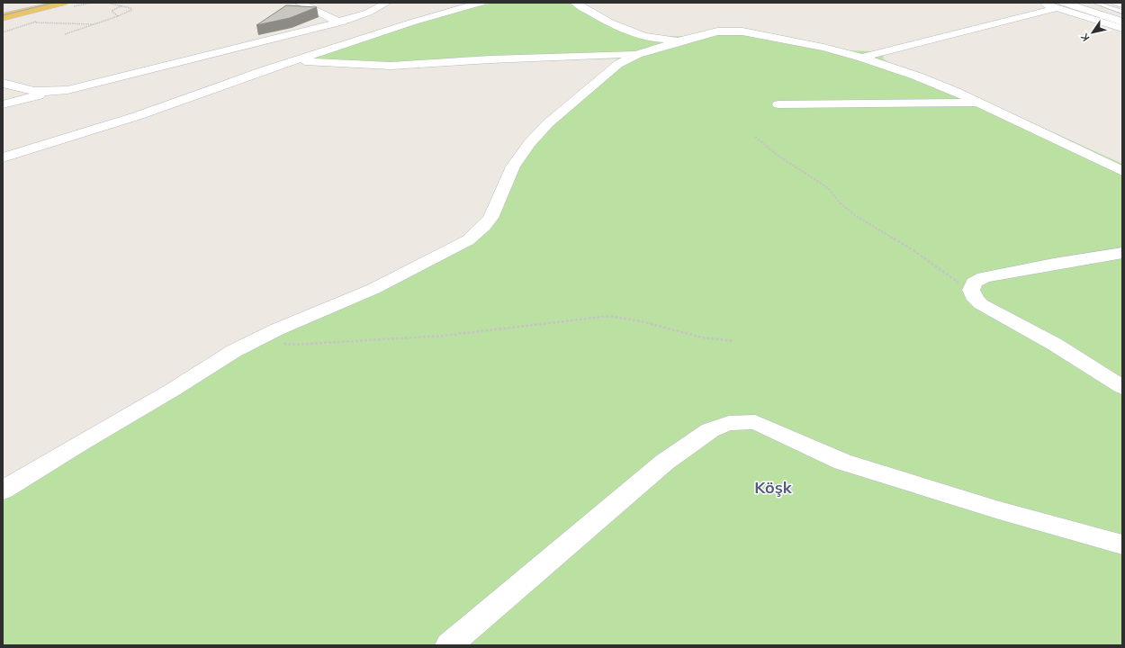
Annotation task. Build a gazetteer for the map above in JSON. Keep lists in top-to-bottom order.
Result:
{
  "districts": ["Köşk"],
  "north": "bottom left"
}
